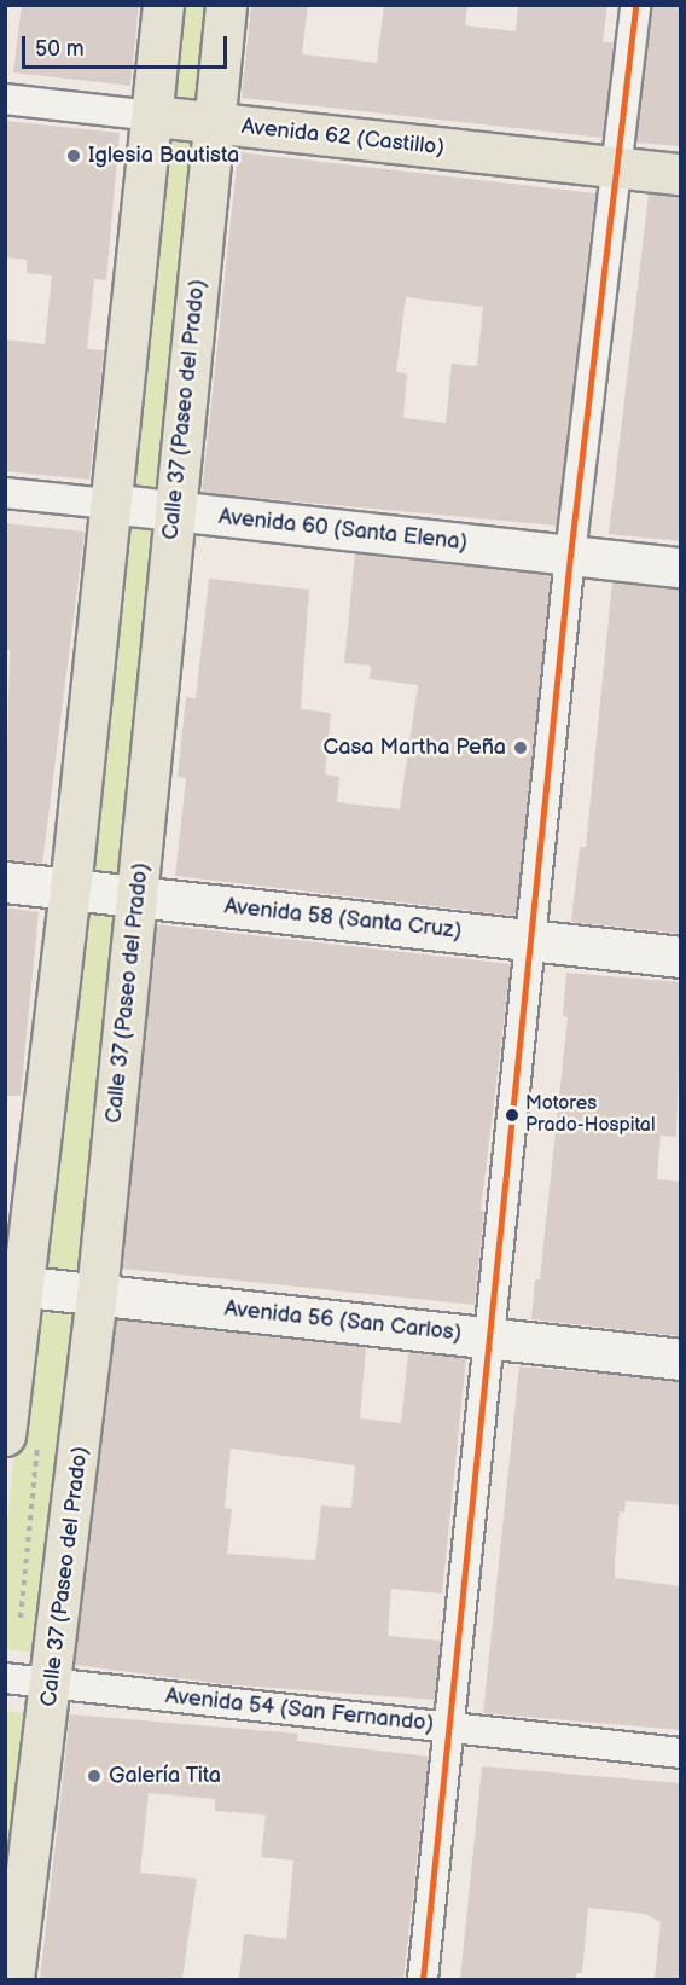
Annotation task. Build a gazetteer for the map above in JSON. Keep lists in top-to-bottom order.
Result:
{
  "streets": {
    "main road": [
      "Avenida 62 (Castillo)",
      "Calle 37 (Paseo del Prado)",
      "Avenida 58 (Santa Cruz)",
      "Avenida 56 (San Carlos)"
    ],
    "street": ["Avenida 60 (Santa Elena)", "Avenida 54 (San Fernando)"]
  },
  "crossings": [
    ["Avenida 62 (Castillo)", "Calle 37 (Paseo del Prado)"],
    ["Calle 37 (Paseo del Prado)", "Avenida 60 (Santa Elena)"],
    ["Calle 37 (Paseo del Prado)", "Avenida 58 (Santa Cruz)"],
    ["Calle 37 (Paseo del Prado)", "Avenida 56 (San Carlos)"],
    ["Calle 37 (Paseo del Prado)", "Avenida 54 (San Fernando)"]
  ],
  "places": [
    "Iglesia Bautista",
    "Casa Martha Peña",
    "Motores Prado-Hospital",
    "Galería Tita"
  ],
  "scale_bar": "50 m"
}
